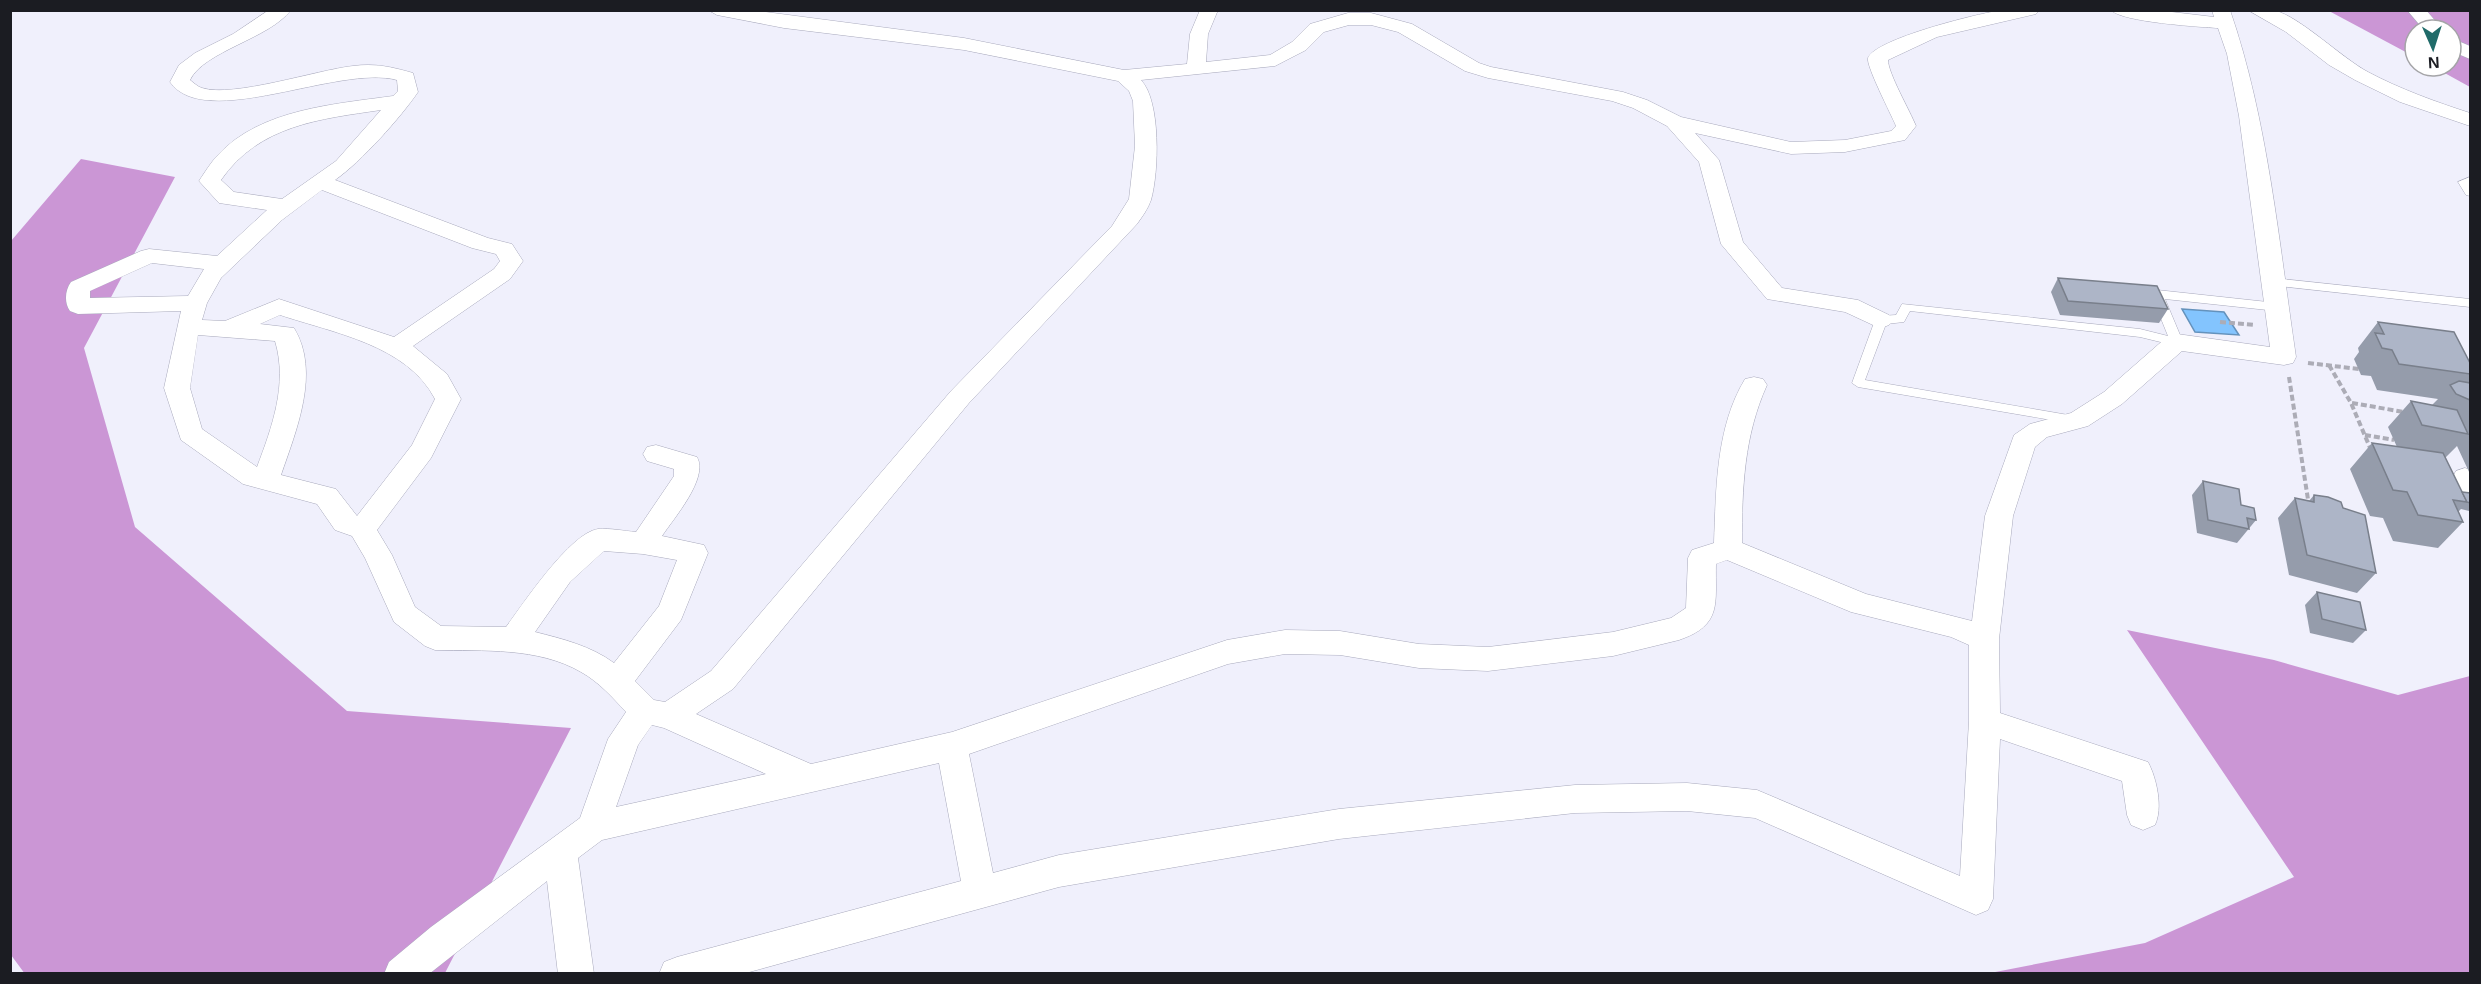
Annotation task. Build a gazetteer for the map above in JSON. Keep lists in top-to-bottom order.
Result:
{
  "north": "bottom"
}
